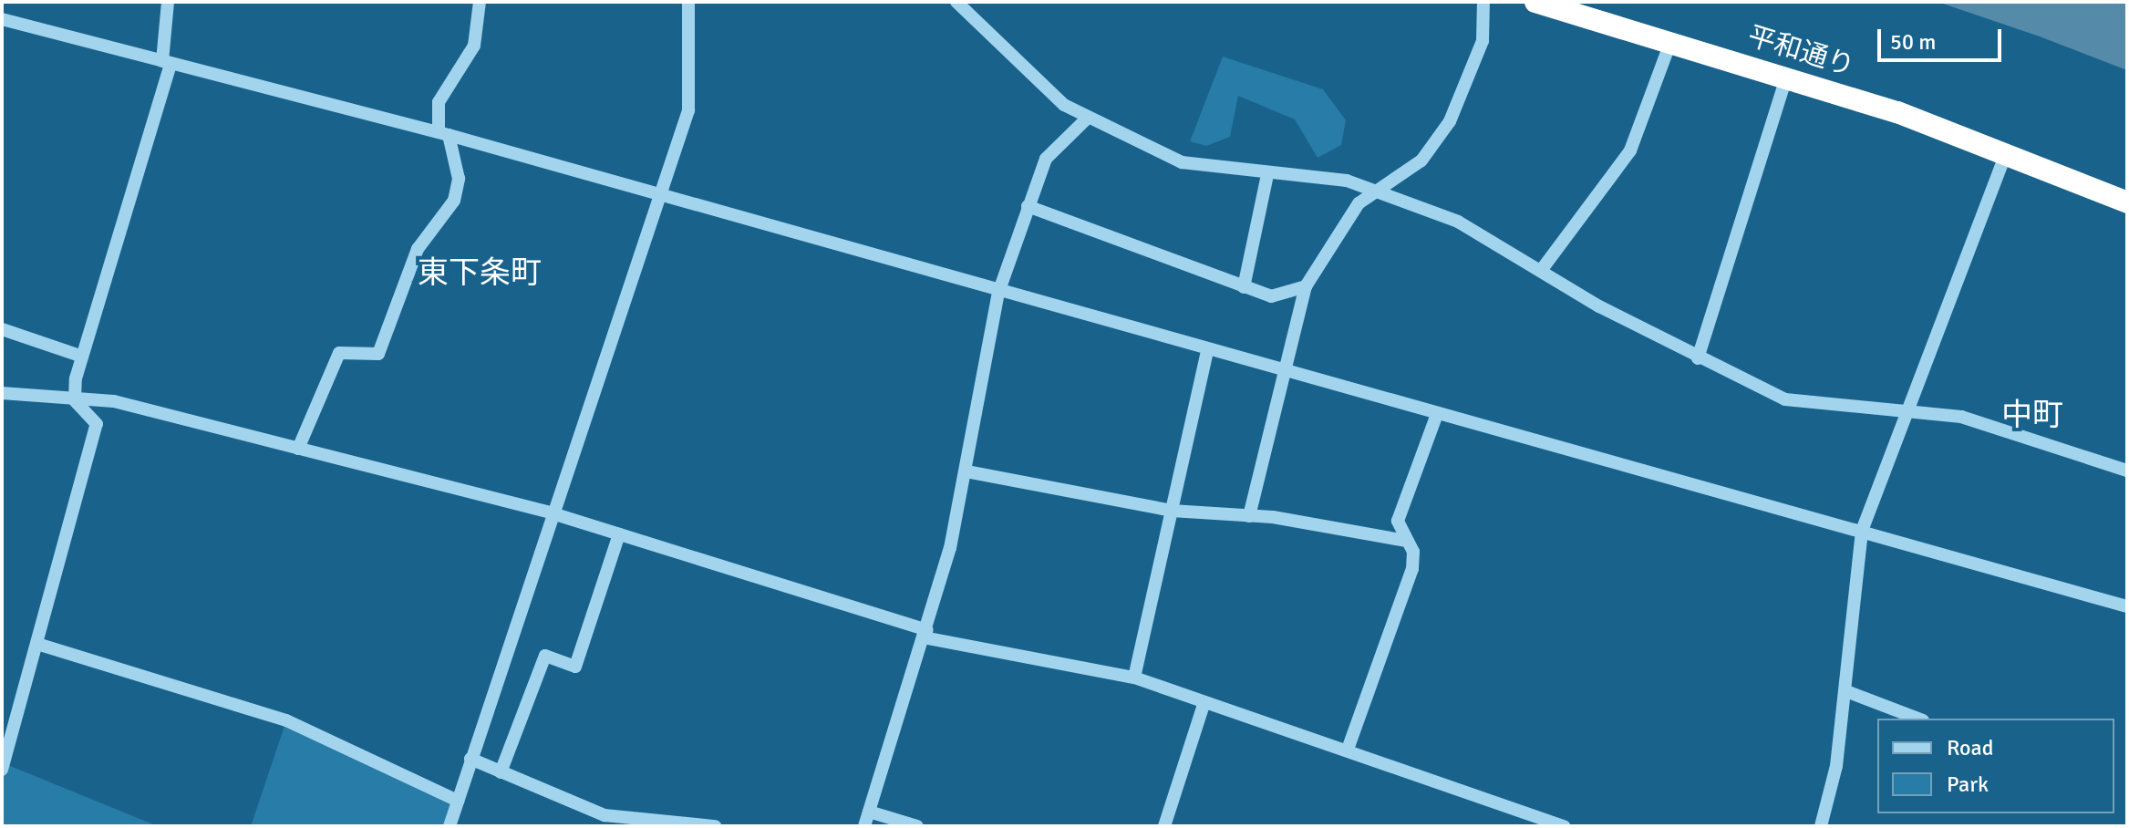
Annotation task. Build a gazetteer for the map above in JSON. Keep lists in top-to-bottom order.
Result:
{
  "streets": {
    "highway": ["平和通り"]
  },
  "districts": ["東下条町", "中町"],
  "legend": ["Road", "Park"],
  "scale_bar": "50 m"
}
